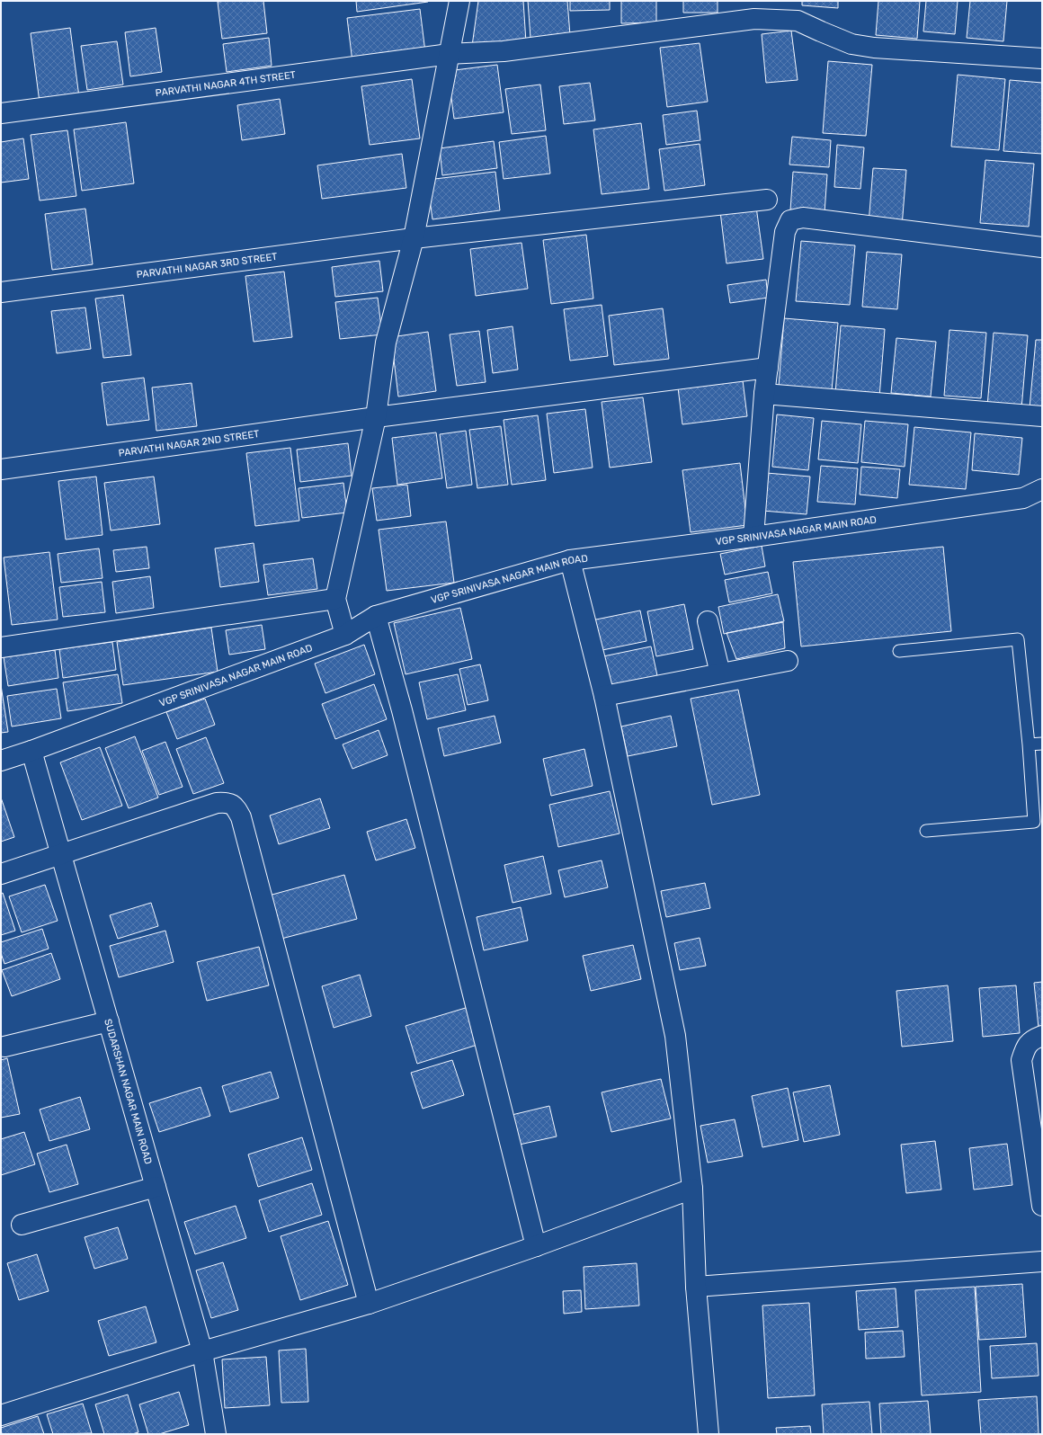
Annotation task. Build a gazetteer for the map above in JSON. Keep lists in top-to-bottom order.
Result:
{
  "streets": {
    "street": [
      "PARVATHI NAGAR 4TH STREET",
      "PARVATHI NAGAR 3RD STREET",
      "PARVATHI NAGAR 2ND STREET",
      "VGP SRINIVASA NAGAR MAIN ROAD",
      "SUDARSHAN NAGAR MAIN ROAD"
    ]
  },
  "crossings": [
    ["VGP SRINIVASA NAGAR MAIN ROAD", "SUDARSHAN NAGAR MAIN ROAD"]
  ]
}
